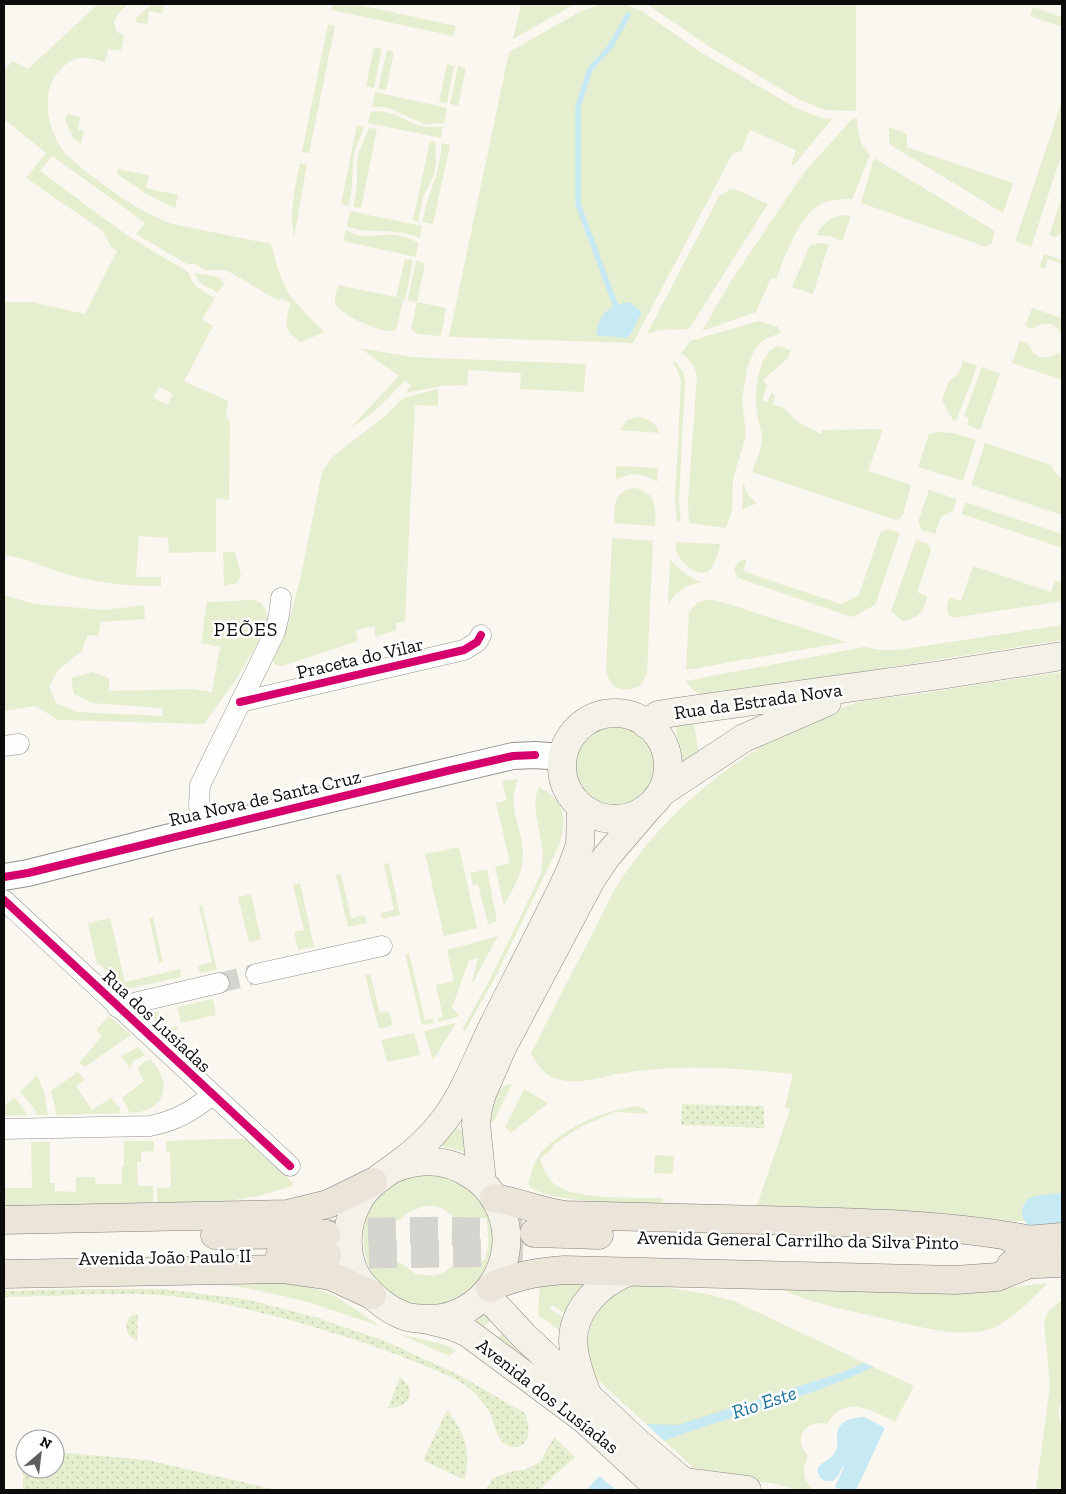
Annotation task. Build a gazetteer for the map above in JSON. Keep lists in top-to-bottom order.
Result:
{
  "streets": {
    "main road": [
      "Rua da Estrada Nova",
      "Avenida General Carrilho da Silva Pinto",
      "Avenida João Paulo II",
      "Avenida dos Lusíadas"
    ],
    "street": ["Praceta do Vilar", "Rua Nova de Santa Cruz", "Rua dos Lusíadas"]
  },
  "crossings": [
    ["Rua da Estrada Nova", "Rua Nova de Santa Cruz"]
  ],
  "districts": ["PEÕES"],
  "water": ["Rio Este"],
  "north": "top right"
}
